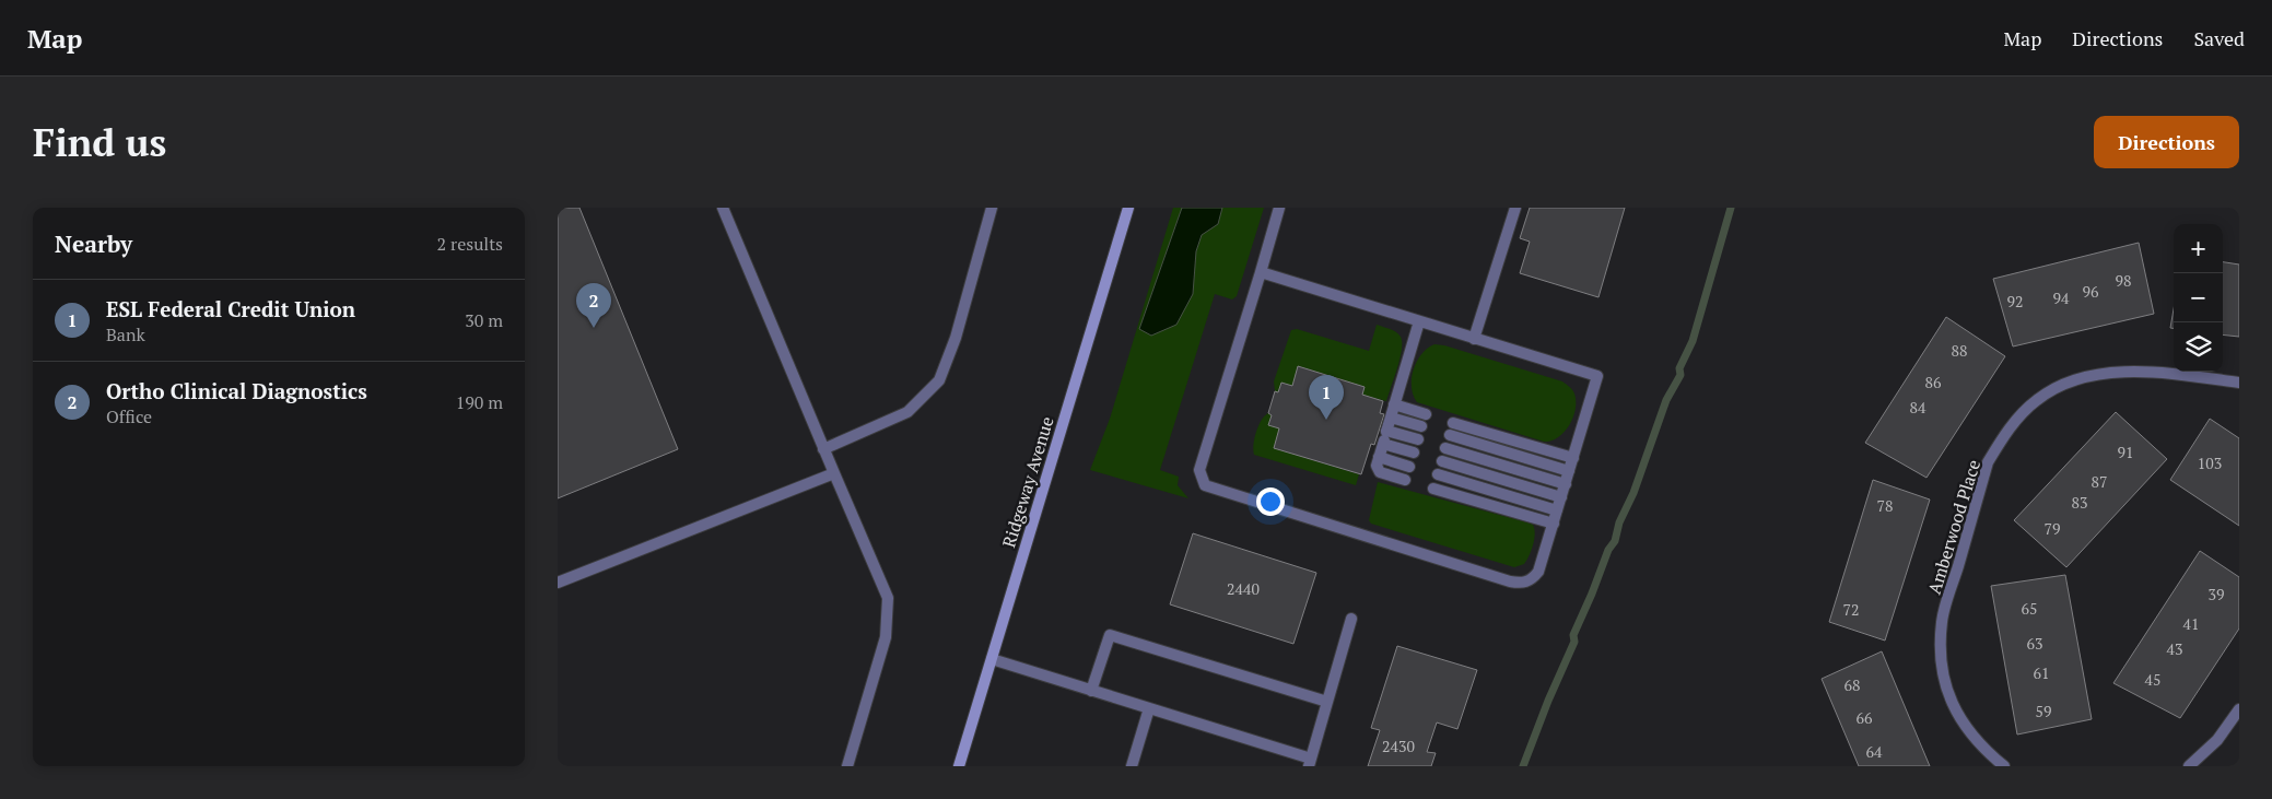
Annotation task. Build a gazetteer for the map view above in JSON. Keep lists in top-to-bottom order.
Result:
{
  "streets": {
    "main road": ["Ridgeway Avenue"],
    "street": ["Amberwood Place"]
  },
  "house_numbers": [
    "98",
    "96",
    "94",
    "92",
    "88",
    "86",
    "84",
    "91",
    "103",
    "87",
    "83",
    "78",
    "79",
    "2440",
    "39",
    "65",
    "72",
    "41",
    "63",
    "43",
    "61",
    "45",
    "68",
    "59",
    "66",
    "2430",
    "64"
  ],
  "page": {
    "header": "Map",
    "nav": ["Map", "Directions", "Saved"],
    "buttons": "Directions",
    "title": "Find us",
    "heading": ["Nearby", "2 results"],
    "map_buttons": ["+", "−"],
    "list": [
      {
        "mark": "1",
        "name": "ESL Federal Credit Union",
        "note": "Bank",
        "value": "30 m"
      },
      {
        "mark": "2",
        "name": "Ortho Clinical Diagnostics",
        "note": "Office",
        "value": "190 m"
      }
    ],
    "pins": ["2", "1"]
  }
}
